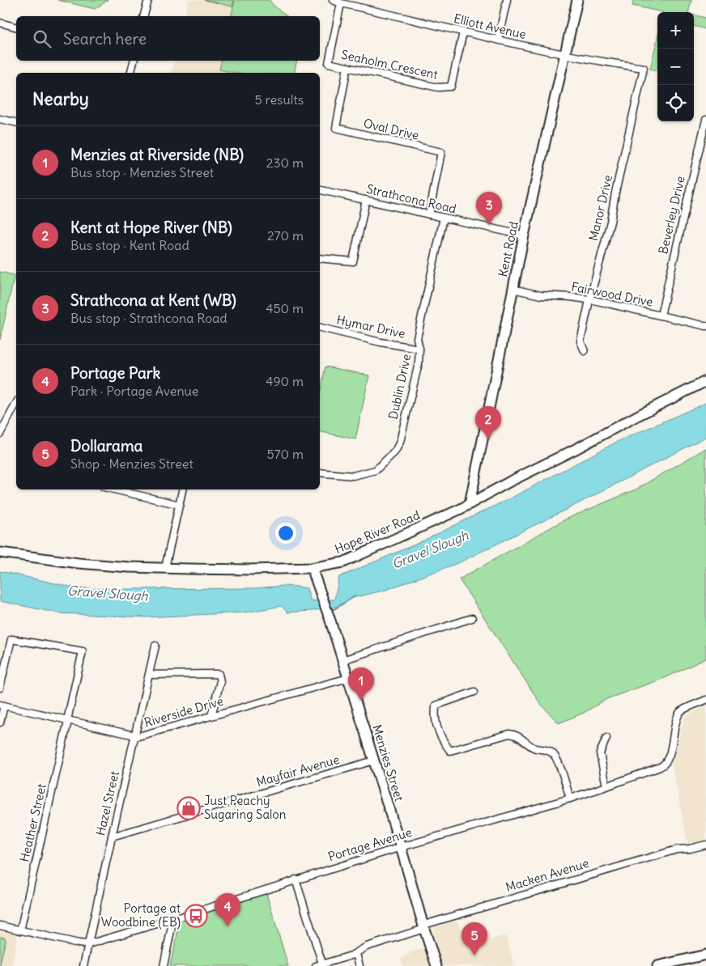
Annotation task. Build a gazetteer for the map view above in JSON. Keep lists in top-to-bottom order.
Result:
{
  "streets": {
    "street": [
      "Elliott Avenue",
      "Seaholm Crescent",
      "Oval Drive",
      "Strathcona Road",
      "Manor Drive",
      "Beverley Drive",
      "Kent Road",
      "Fairwood Drive",
      "Hymar Drive",
      "Dublin Drive",
      "Hope River Road",
      "Riverside Drive",
      "Menzies Street",
      "Mayfair Avenue",
      "Hazel Street",
      "Heather Street",
      "Portage Avenue",
      "Macken Avenue"
    ]
  },
  "crossings": [
    ["Elliott Avenue", "Seaholm Crescent"],
    ["Elliott Avenue", "Manor Drive"],
    ["Elliott Avenue", "Kent Road"],
    ["Seaholm Crescent", "Oval Drive"],
    ["Oval Drive", "Strathcona Road"],
    ["Strathcona Road", "Kent Road"],
    ["Strathcona Road", "Dublin Drive"],
    ["Manor Drive", "Fairwood Drive"],
    ["Beverley Drive", "Fairwood Drive"],
    ["Kent Road", "Fairwood Drive"],
    ["Kent Road", "Hope River Road"],
    ["Hymar Drive", "Dublin Drive"],
    ["Hope River Road", "Menzies Street"],
    ["Riverside Drive", "Menzies Street"],
    ["Riverside Drive", "Hazel Street"],
    ["Riverside Drive", "Heather Street"],
    ["Menzies Street", "Mayfair Avenue"],
    ["Menzies Street", "Portage Avenue"],
    ["Menzies Street", "Macken Avenue"],
    ["Mayfair Avenue", "Hazel Street"],
    ["Hazel Street", "Portage Avenue"],
    ["Heather Street", "Portage Avenue"]
  ],
  "water": ["Gravel Slough"],
  "places": {
    "shop": ["Just Peachy Sugaring Salon"],
    "bus stop": ["Portage at Woodbine (EB)"]
  },
  "page": {
    "map_buttons": ["+", "−"],
    "search": "Search here",
    "heading": ["Nearby", "5 results"],
    "list": [
      {
        "mark": "1",
        "name": "Menzies at Riverside (NB)",
        "note": "Bus stop · Menzies Street",
        "value": "230 m"
      },
      {
        "mark": "2",
        "name": "Kent at Hope River (NB)",
        "note": "Bus stop · Kent Road",
        "value": "270 m"
      },
      {
        "mark": "3",
        "name": "Strathcona at Kent (WB)",
        "note": "Bus stop · Strathcona Road",
        "value": "450 m"
      },
      {
        "mark": "4",
        "name": "Portage Park",
        "note": "Park · Portage Avenue",
        "value": "490 m"
      },
      {
        "mark": "5",
        "name": "Dollarama",
        "note": "Shop · Menzies Street",
        "value": "570 m"
      }
    ],
    "pins": [
      "3",
      "2",
      "1",
      "4",
      "5"
    ]
  }
}
